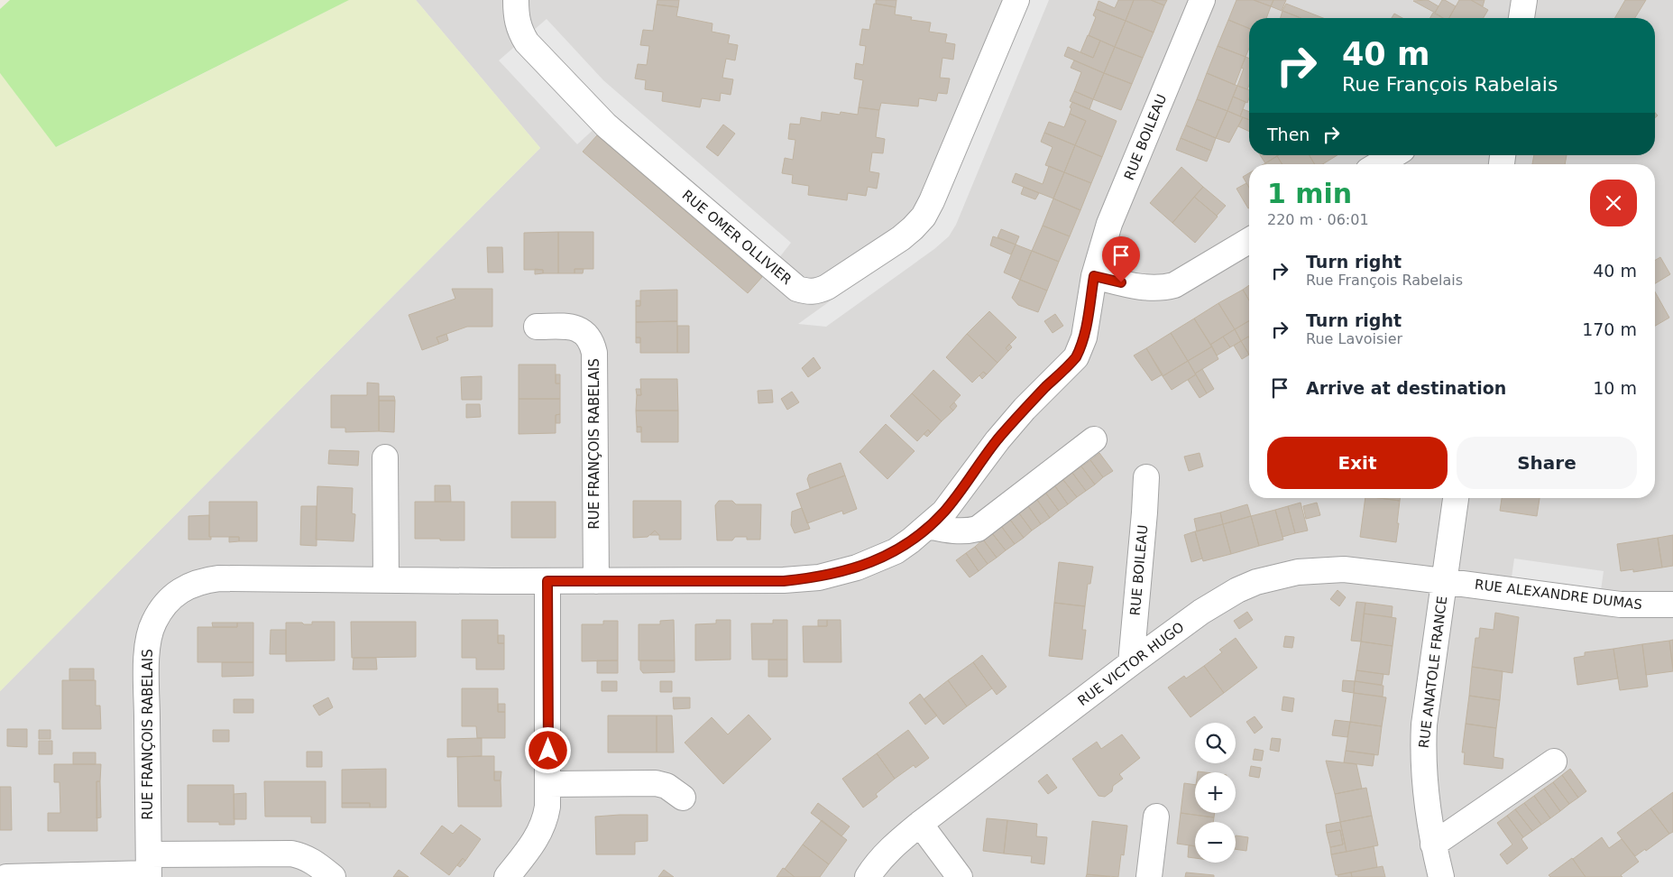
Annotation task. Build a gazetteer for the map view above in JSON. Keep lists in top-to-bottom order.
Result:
{
  "streets": {
    "street": [
      "RUE BOILEAU",
      "RUE OMER OLLIVIER",
      "RUE FRANÇOIS RABELAIS",
      "RUE ALEXANDRE DUMAS",
      "RUE VICTOR HUGO",
      "RUE ANATOLE FRANCE"
    ]
  },
  "crossings": [
    ["RUE BOILEAU", "RUE FRANÇOIS RABELAIS"],
    ["RUE BOILEAU", "RUE VICTOR HUGO"],
    ["RUE ALEXANDRE DUMAS", "RUE VICTOR HUGO"],
    ["RUE ALEXANDRE DUMAS", "RUE ANATOLE FRANCE"],
    ["RUE VICTOR HUGO", "RUE ANATOLE FRANCE"]
  ],
  "page": {
    "turn": ["40 m", "Rue François Rabelais"],
    "then": "Then",
    "heading": ["1 min", "220 m · 06:01"],
    "list": [
      {
        "name": "Turn right",
        "note": "Rue François Rabelais",
        "value": "40 m"
      },
      {
        "name": "Turn right",
        "note": "Rue Lavoisier",
        "value": "170 m"
      },
      {
        "name": "Arrive at destination",
        "value": "10 m"
      }
    ],
    "buttons": ["Exit", "Share"],
    "map_buttons": ["+", "−"]
  }
}
